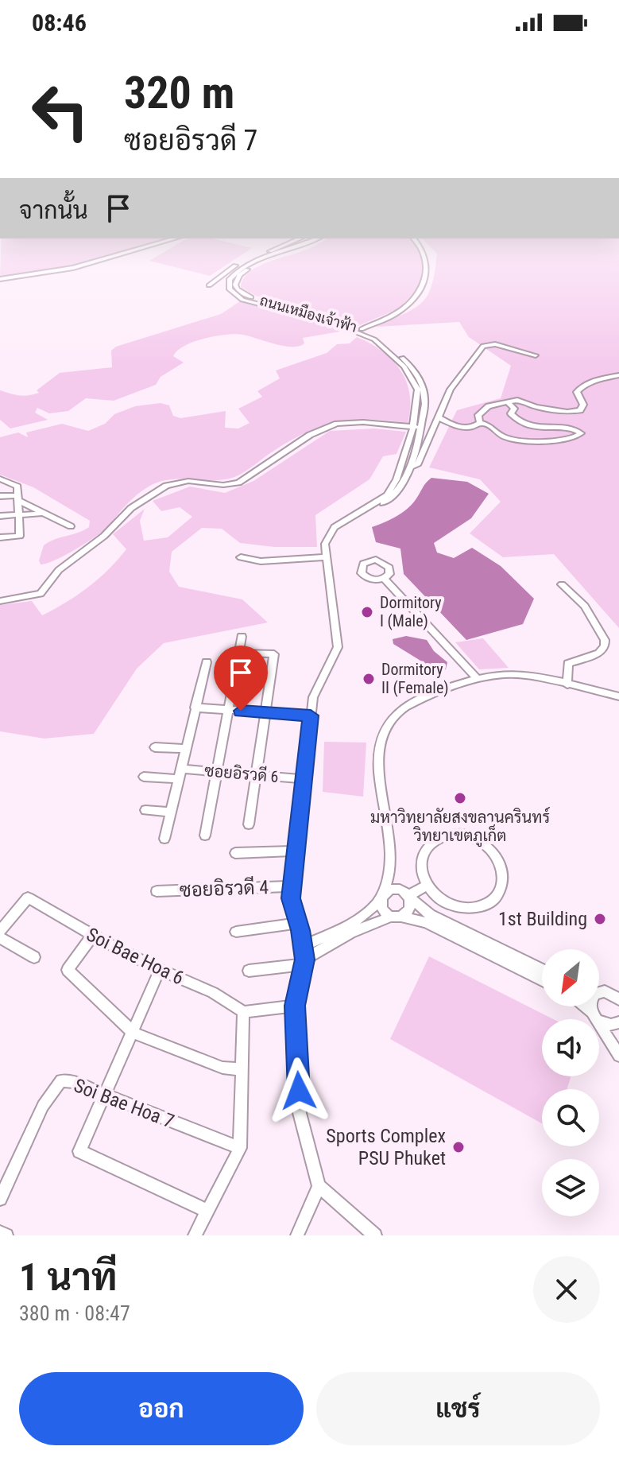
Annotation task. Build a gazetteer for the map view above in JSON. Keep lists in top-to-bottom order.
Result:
{
  "streets": {
    "street": [
      "ถนนเหมืองเจ้าฟ้า",
      "ซอยอิรวดี 6",
      "ซอยอิรวดี 4",
      "Soi Bae Hoa 6",
      "Soi Bae Hoa 7"
    ]
  },
  "crossings": [
    ["ถนนเหมืองเจ้าฟ้า", "ซอยอิรวดี 6"],
    ["ถนนเหมืองเจ้าฟ้า", "ซอยอิรวดี 4"]
  ],
  "places": [
    "Dormitory I (Male)",
    "Dormitory II (Female)",
    "มหาวิทยาลัยสงขลานครินทร์ วิทยาเขตภูเก็ต",
    "1st Building",
    "Sports Complex PSU Phuket"
  ],
  "north": "bottom left",
  "page": {
    "status": "08:46",
    "turn": ["320 m", "ซอยอิรวดี 7"],
    "then": "จากนั้น",
    "heading": ["1 นาที", "380 m · 08:47"],
    "buttons": ["ออก", "แชร์"]
  }
}
